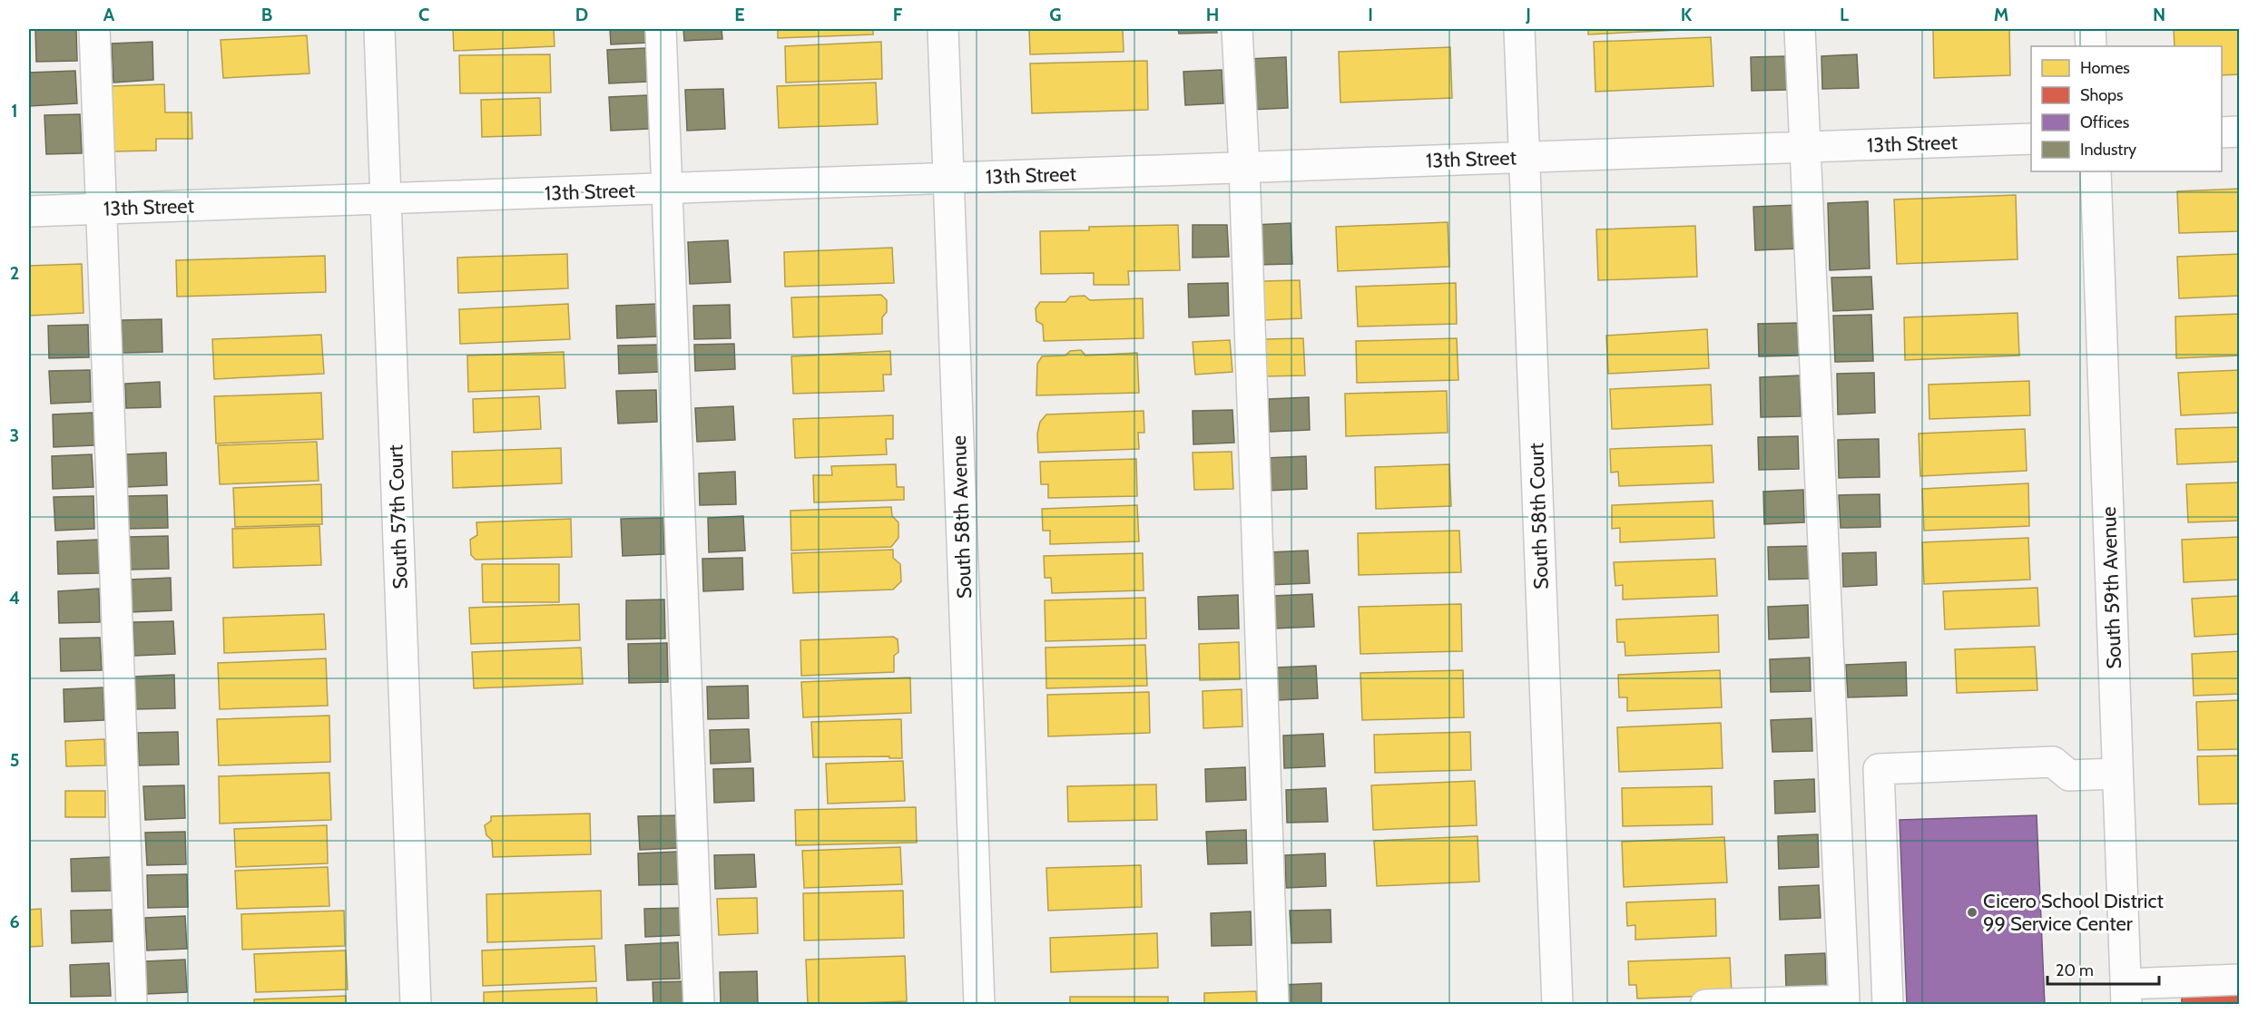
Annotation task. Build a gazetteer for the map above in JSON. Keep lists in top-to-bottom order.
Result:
{
  "streets": {
    "street": [
      "13th Street",
      "South 58th Court",
      "South 57th Court",
      "South 58th Avenue",
      "South 59th Avenue"
    ]
  },
  "crossings": [
    ["13th Street", "South 58th Court"],
    ["13th Street", "South 57th Court"],
    ["13th Street", "South 58th Avenue"]
  ],
  "places": ["Cicero School District 99 Service Center"],
  "legend": [
    "Homes",
    "Shops",
    "Offices",
    "Industry"
  ],
  "scale_bar": "20 m",
  "grid": {
    "columns": [
      "A",
      "B",
      "C",
      "D",
      "E",
      "F",
      "G",
      "H",
      "I",
      "J",
      "K",
      "L",
      "M",
      "N"
    ],
    "rows": [
      "1",
      "2",
      "3",
      "4",
      "5",
      "6"
    ]
  }
}
